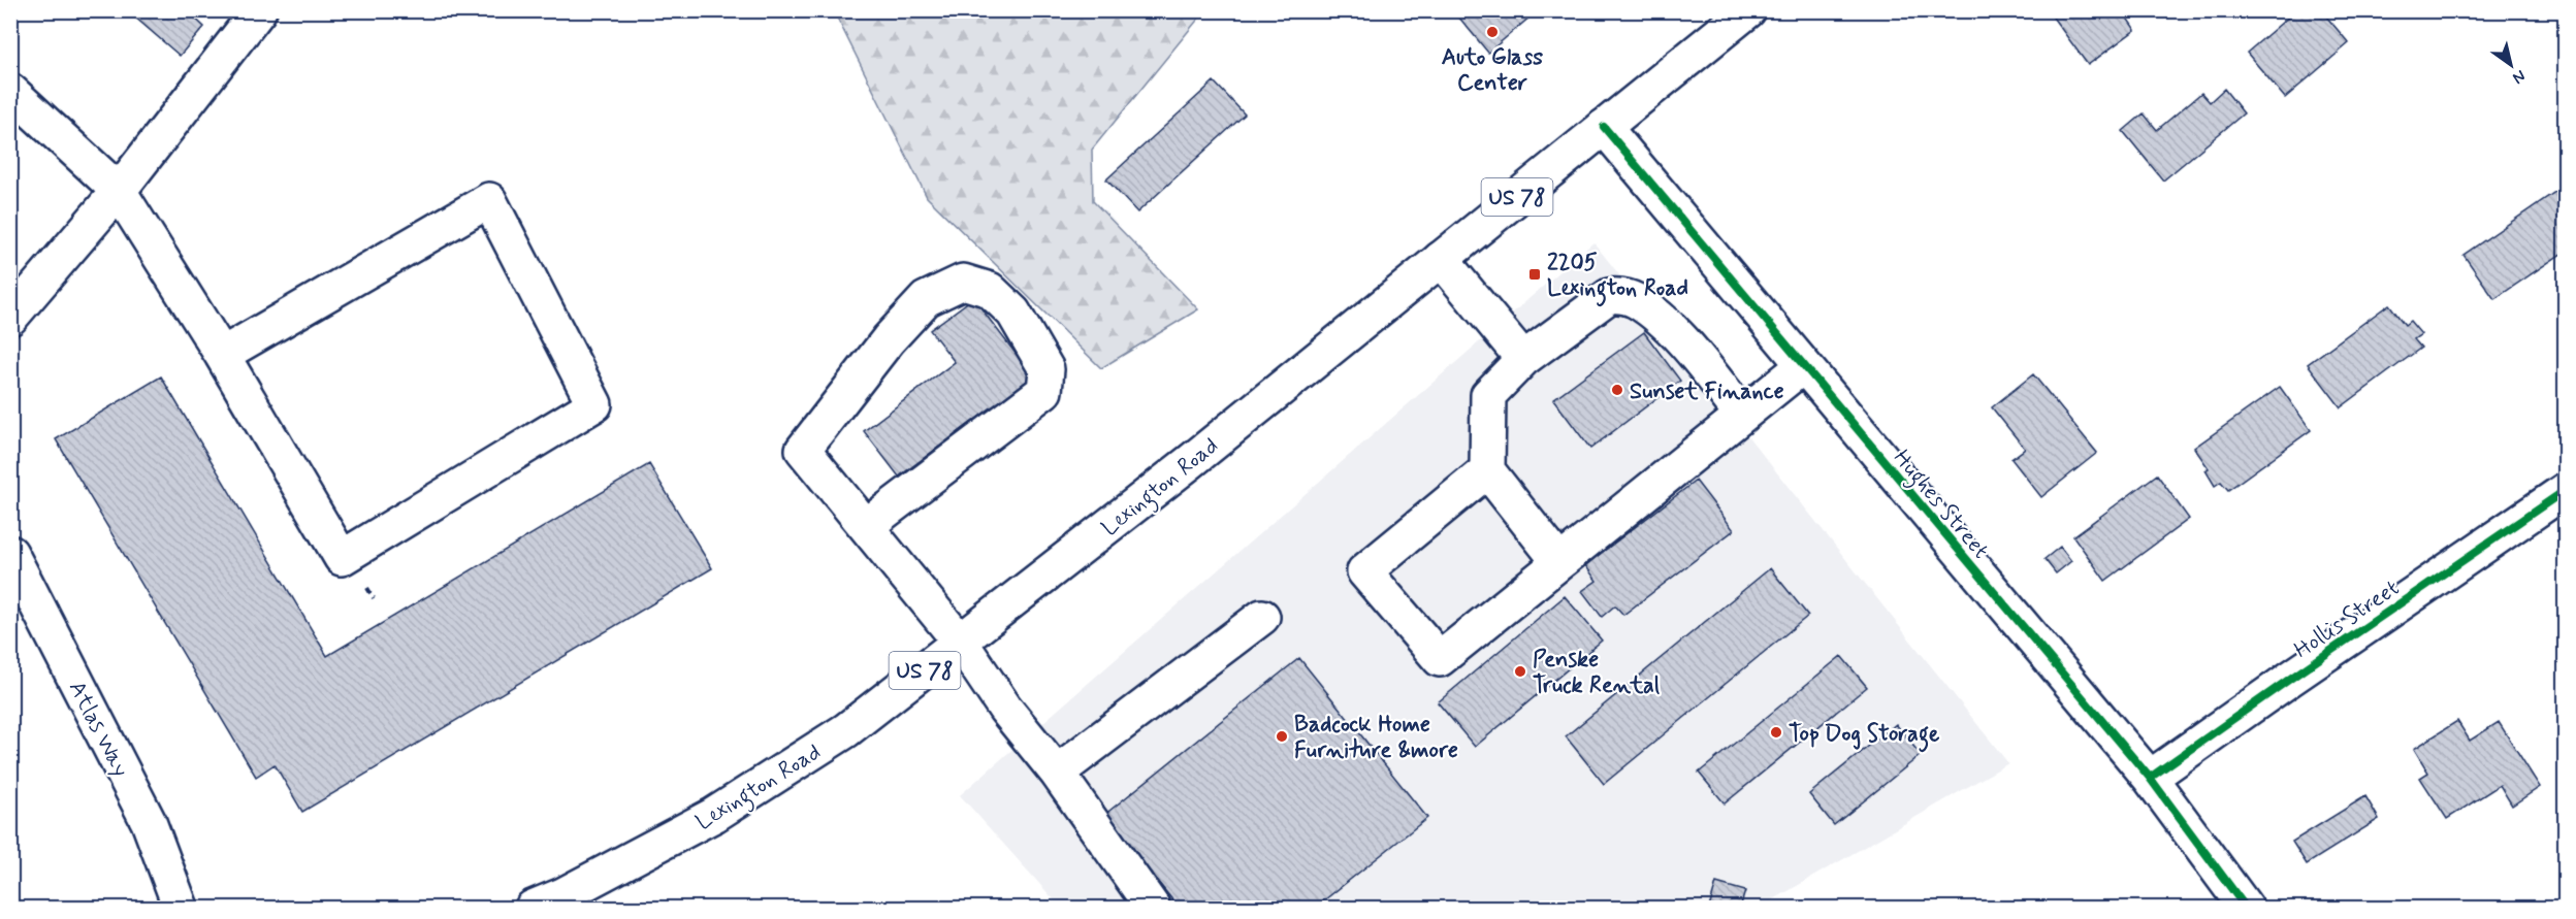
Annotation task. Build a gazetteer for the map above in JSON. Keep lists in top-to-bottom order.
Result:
{
  "streets": {
    "main road": [
      "US 78",
      "Lexington Road",
      "Hughes Street",
      "Hollis Street",
      "Atlas Way"
    ]
  },
  "crossings": [
    ["Lexington Road", "Hughes Street"],
    ["Hughes Street", "Hollis Street"]
  ],
  "places": {
    "other": [
      "Auto Glass Center",
      "Sunset Finance",
      "Penske Truck Rental",
      "Top Dog Storage",
      "Badcock Home Furniture &more"
    ],
    "transit": ["2205 Lexington Road"]
  },
  "north": "bottom right"
}
